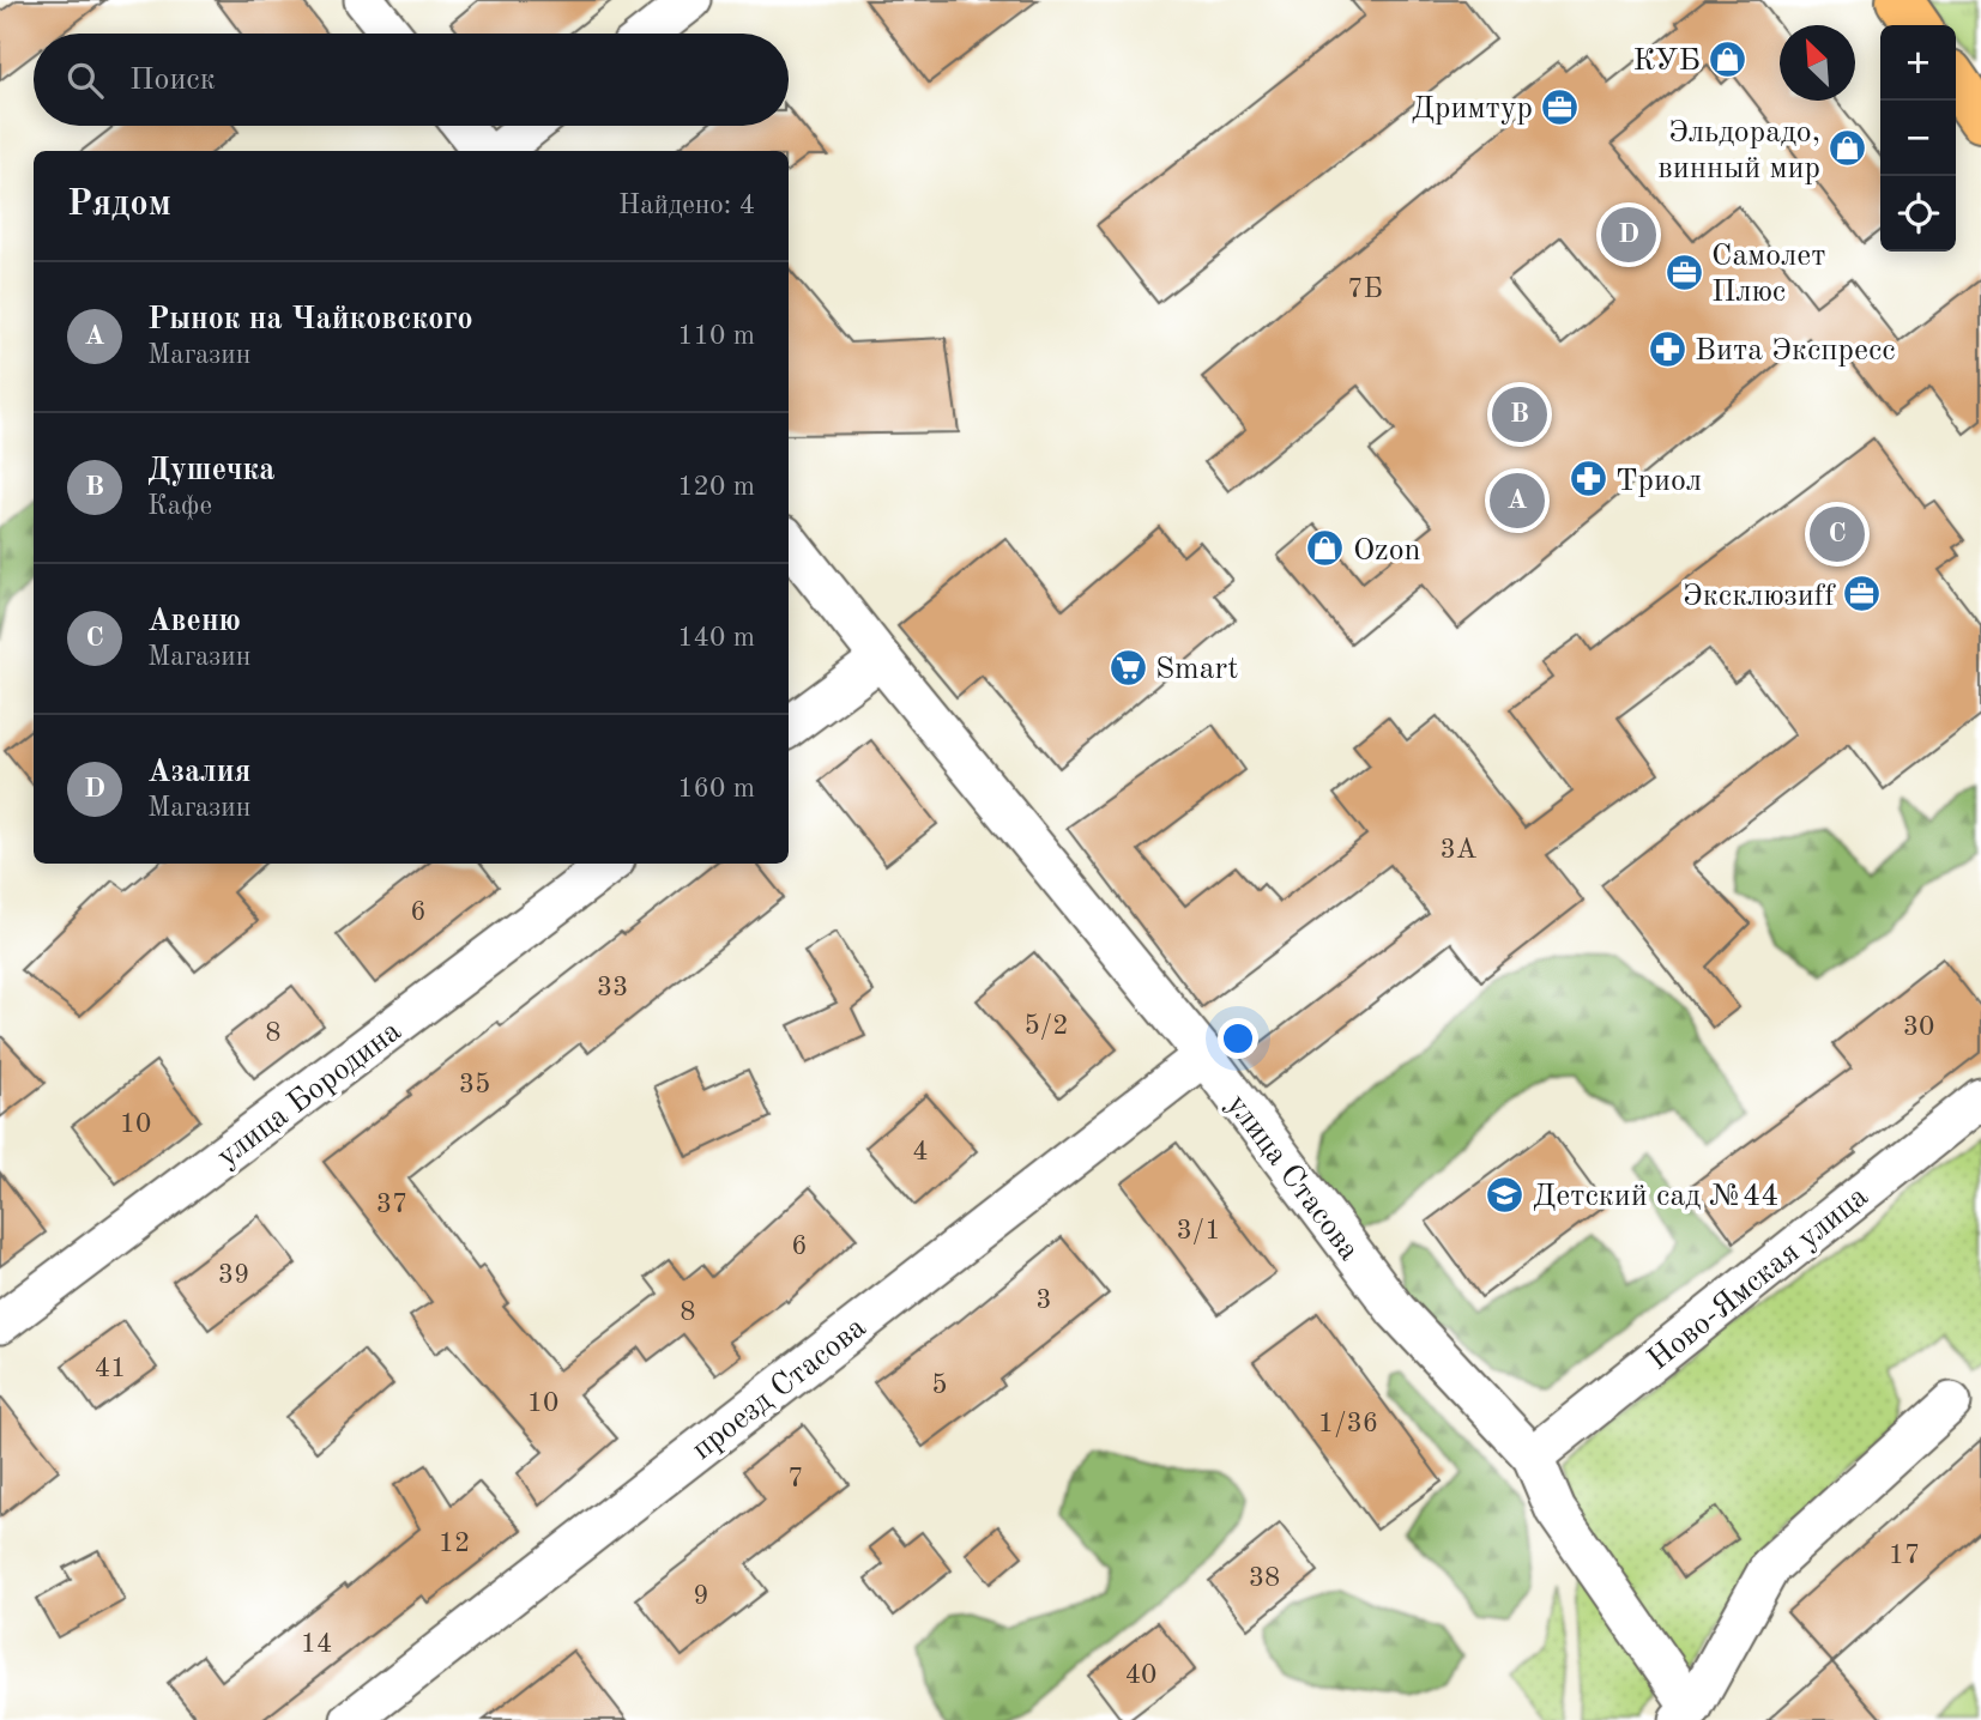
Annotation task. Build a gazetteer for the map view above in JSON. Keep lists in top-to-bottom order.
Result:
{
  "streets": {
    "street": [
      "улица Бородина",
      "улица Стасова",
      "Ново-Ямская улица",
      "проезд Стасова"
    ]
  },
  "crossings": [
    ["улица Стасова", "Ново-Ямская улица"],
    ["улица Стасова", "проезд Стасова"]
  ],
  "places": {
    "shop": ["КУБ", "Эльдорадо, винный мир", "Ozon"],
    "office": ["Дримтур", "Самолет Плюс", "Эксклюзиff"],
    "pharmacy": ["Вита Экспресс", "Триол"],
    "supermarket": ["Smart"],
    "school or university": ["Детский сад №44"]
  },
  "house_numbers": [
    "7Б",
    "3А",
    "6",
    "33",
    "5/2",
    "30",
    "8",
    "35",
    "10",
    "4",
    "37",
    "3/1",
    "6",
    "39",
    "3",
    "8",
    "41",
    "5",
    "10",
    "1/36",
    "7",
    "12",
    "17",
    "38",
    "9",
    "14",
    "40"
  ],
  "north": "top left",
  "page": {
    "map_buttons": ["+", "−"],
    "search": "Поиск",
    "heading": ["Рядом", "Найдено: 4"],
    "pins": [
      "D",
      "B",
      "A",
      "C"
    ],
    "list": [
      {
        "mark": "A",
        "name": "Рынок на Чайковского",
        "note": "Магазин",
        "value": "110 m"
      },
      {
        "mark": "B",
        "name": "Душечка",
        "note": "Кафе",
        "value": "120 m"
      },
      {
        "mark": "C",
        "name": "Авеню",
        "note": "Магазин",
        "value": "140 m"
      },
      {
        "mark": "D",
        "name": "Азалия",
        "note": "Магазин",
        "value": "160 m"
      }
    ]
  }
}
